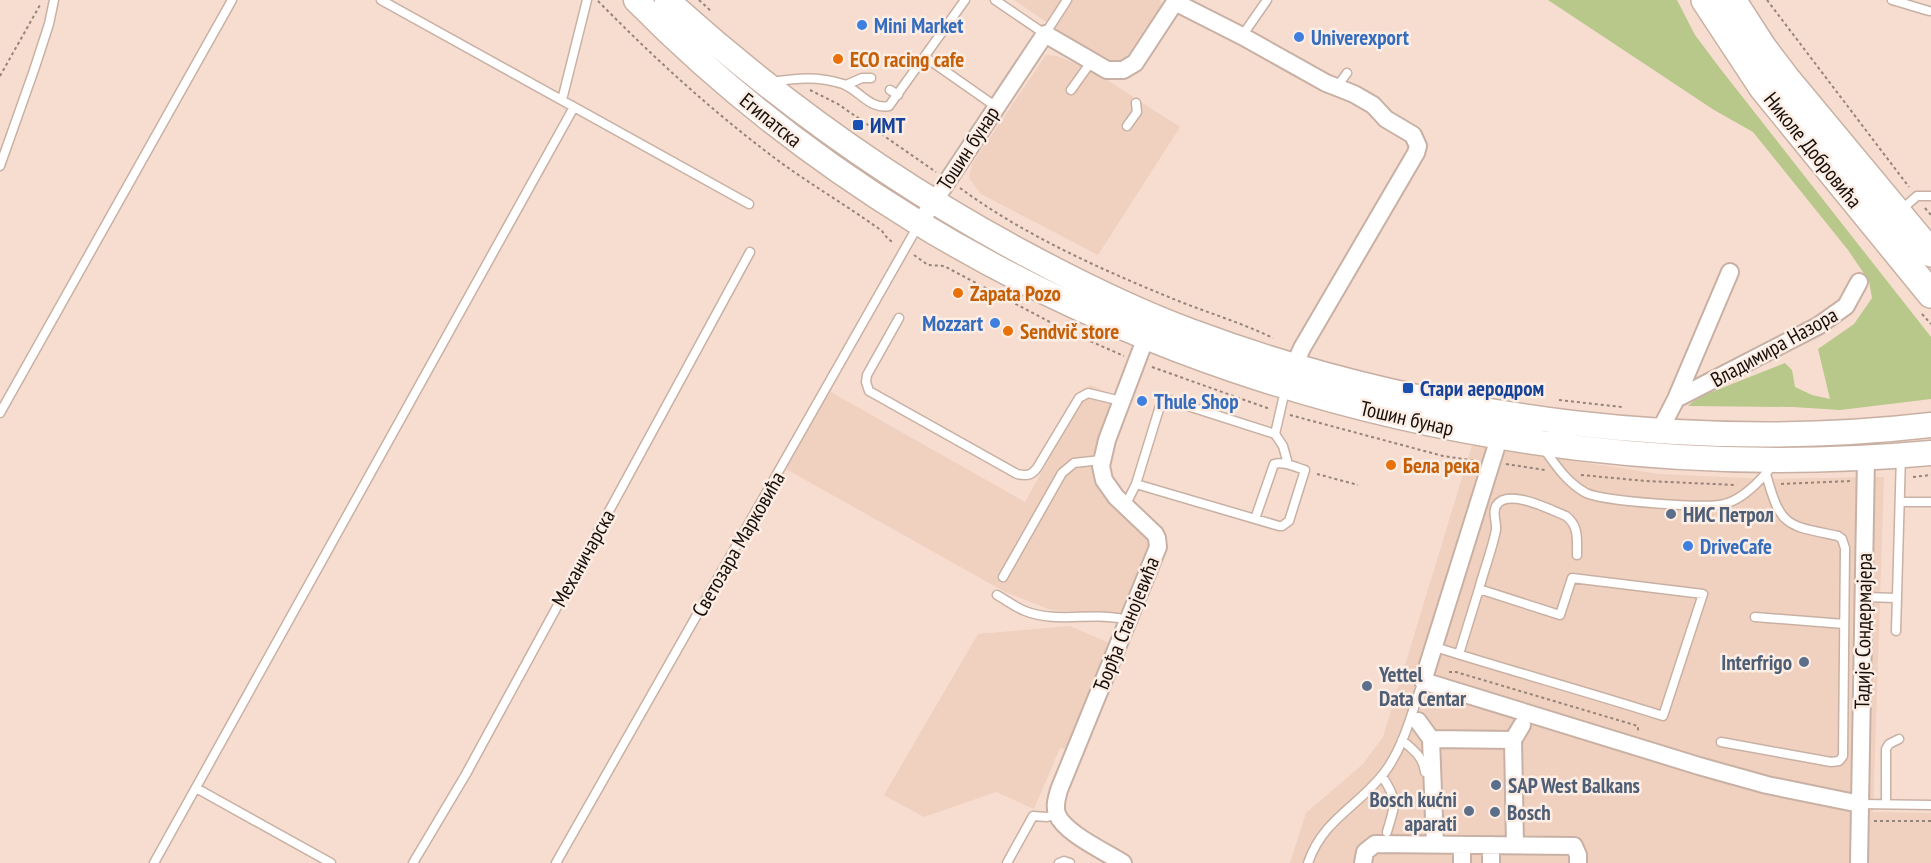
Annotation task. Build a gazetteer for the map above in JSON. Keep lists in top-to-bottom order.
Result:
{
  "streets": {
    "main road": ["Египатска", "Тошин бунар", "Николе Добровића"],
    "street": ["Владимира Назора", "Ђорђа Станојевића", "Тадије Сондермајера"],
    "lane": ["Светозара Марковића", "Механичарска"]
  },
  "crossings": [
    ["Египатска", "Тошин бунар"],
    ["Египатска", "Светозара Марковића"],
    ["Тошин бунар", "Владимира Назора"],
    ["Тошин бунар", "Светозара Марковића"],
    ["Тошин бунар", "Тадије Сондермајера"]
  ],
  "places": {
    "other": [
      "Mini Market",
      "Univerexport",
      "ECO racing cafe",
      "Zapata Pozo",
      "Mozzart",
      "Sendvič store",
      "Thule Shop",
      "Бела река",
      "НИС Петрол",
      "DriveCafe",
      "Interfrigo",
      "Yettel Data Centar",
      "SAP West Balkans",
      "Bosch kućni aparati",
      "Bosch"
    ],
    "transit": ["ИМТ", "Стари аеродром"]
  }
}
